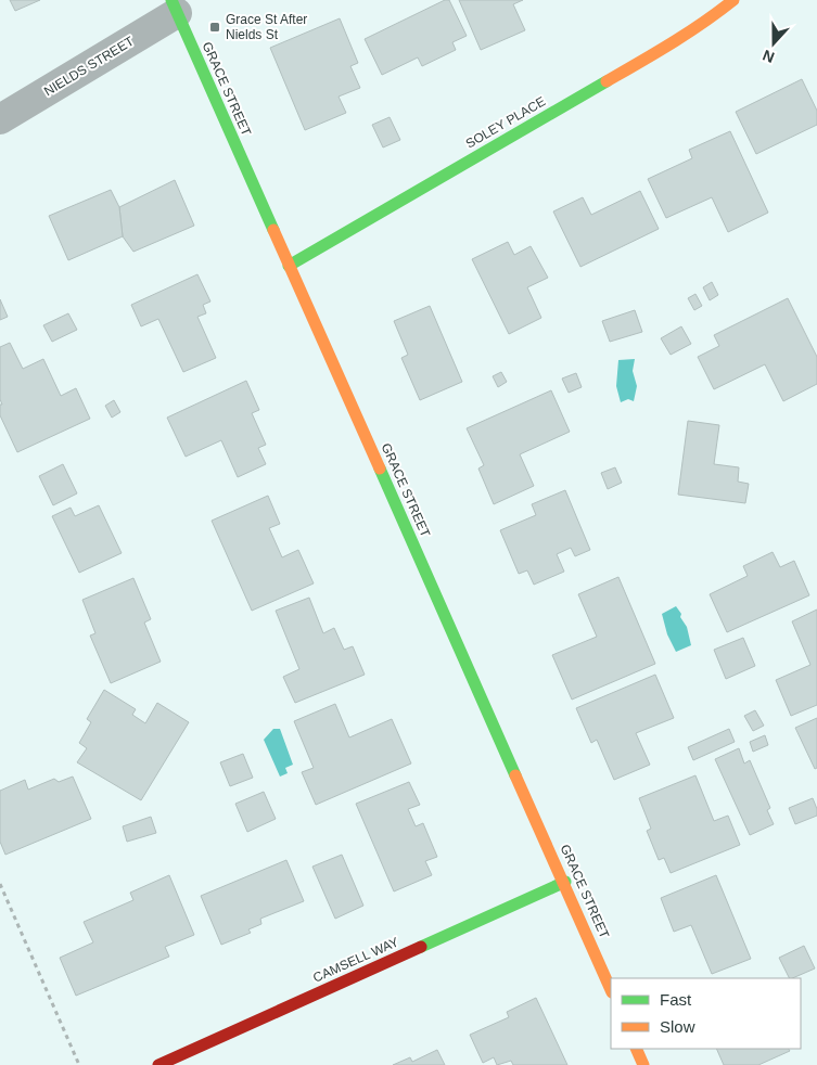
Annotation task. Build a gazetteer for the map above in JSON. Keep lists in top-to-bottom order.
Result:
{
  "streets": {
    "street": [
      "NIELDS STREET",
      "GRACE STREET",
      "SOLEY PLACE",
      "CAMSELL WAY"
    ]
  },
  "crossings": [
    ["NIELDS STREET", "GRACE STREET"],
    ["GRACE STREET", "SOLEY PLACE"],
    ["GRACE STREET", "CAMSELL WAY"]
  ],
  "places": {
    "transit": ["Grace St After Nields St"]
  },
  "legend": ["Fast", "Slow"],
  "north": "bottom"
}
